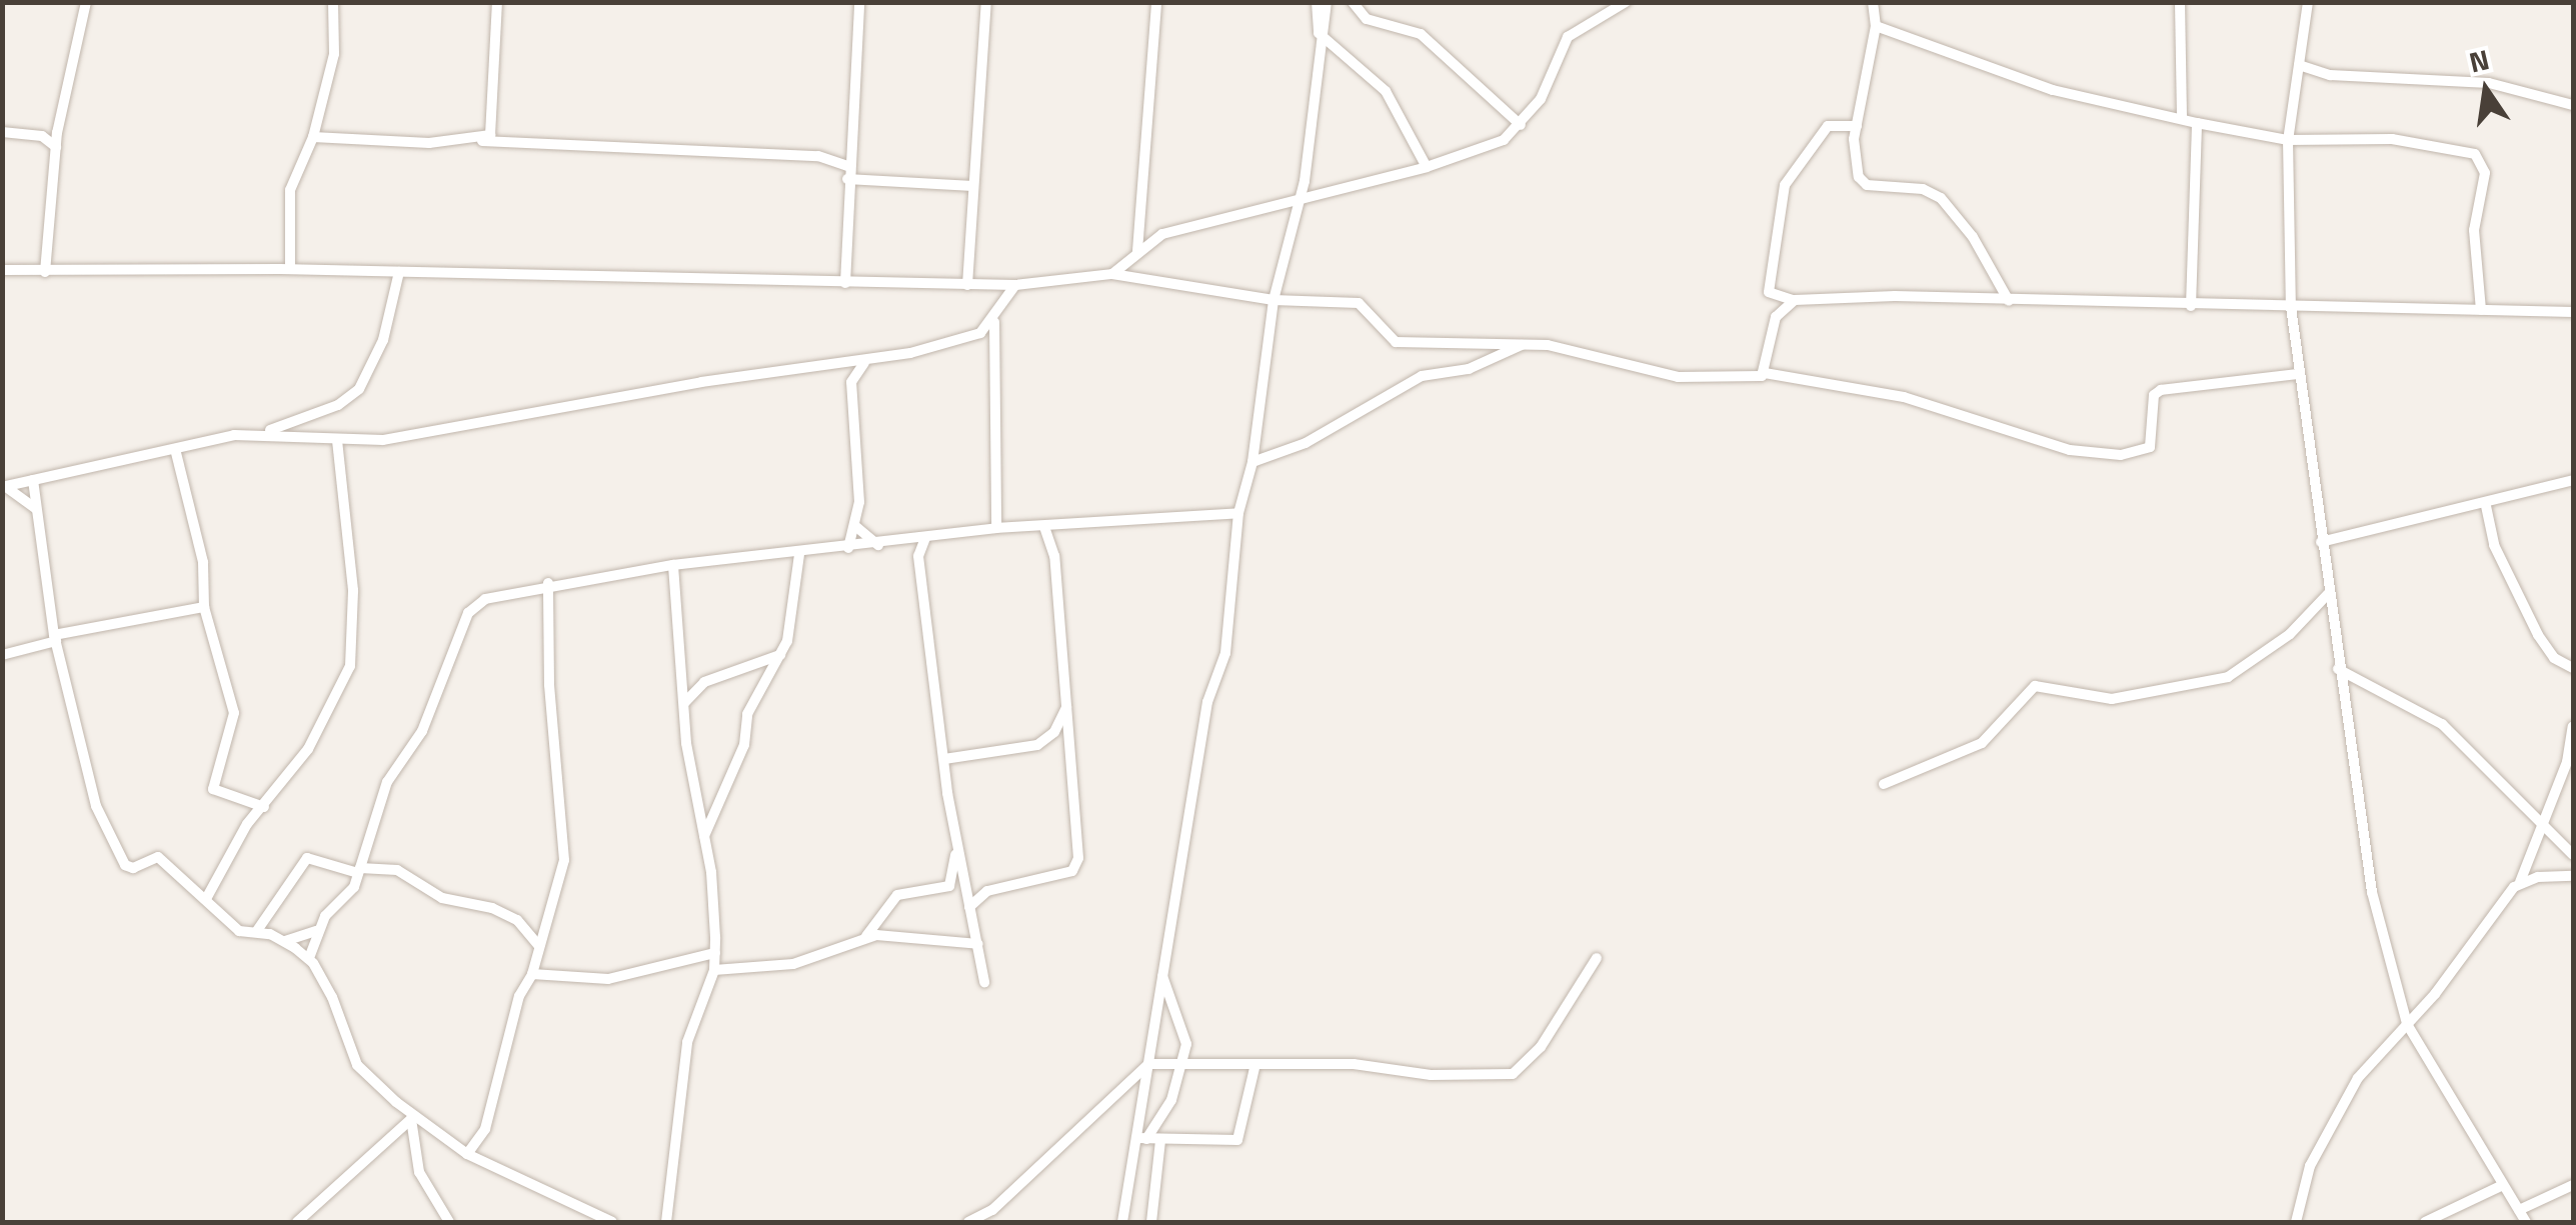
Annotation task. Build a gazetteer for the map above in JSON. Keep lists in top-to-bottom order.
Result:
{
  "north": "top"
}
